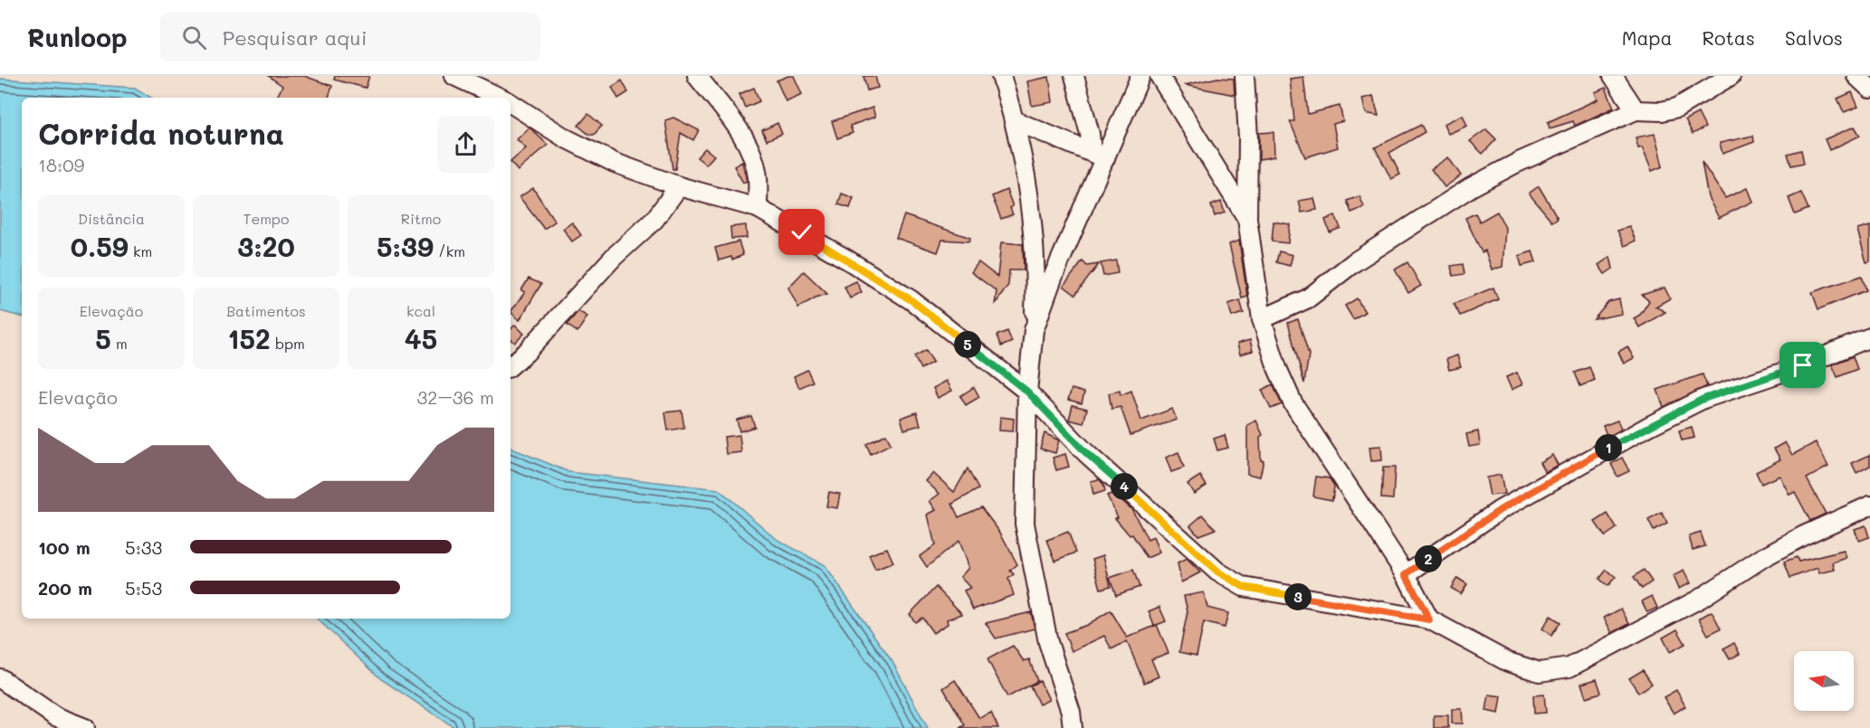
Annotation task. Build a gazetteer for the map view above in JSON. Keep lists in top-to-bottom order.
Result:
{
  "north": "left",
  "page": {
    "header": "Runloop",
    "search": "Pesquisar aqui",
    "nav": ["Mapa", "Rotas", "Salvos"],
    "heading": ["Corrida noturna", "18:09"],
    "stats": [
      ["Distância", "0.59 km"],
      ["Tempo", "3:20"],
      ["Ritmo", "5:39 /km"],
      ["Elevação", "5 m"],
      ["Batimentos", "152 bpm"],
      ["kcal", "45"]
    ],
    "pins": [
      "5",
      "1",
      "4",
      "2",
      "3"
    ],
    "chart": ["Elevação", "32–36 m"],
    "list": [
      {
        "name": "100 m",
        "note": "5:33"
      },
      {
        "name": "200 m",
        "note": "5:53"
      }
    ]
  }
}
